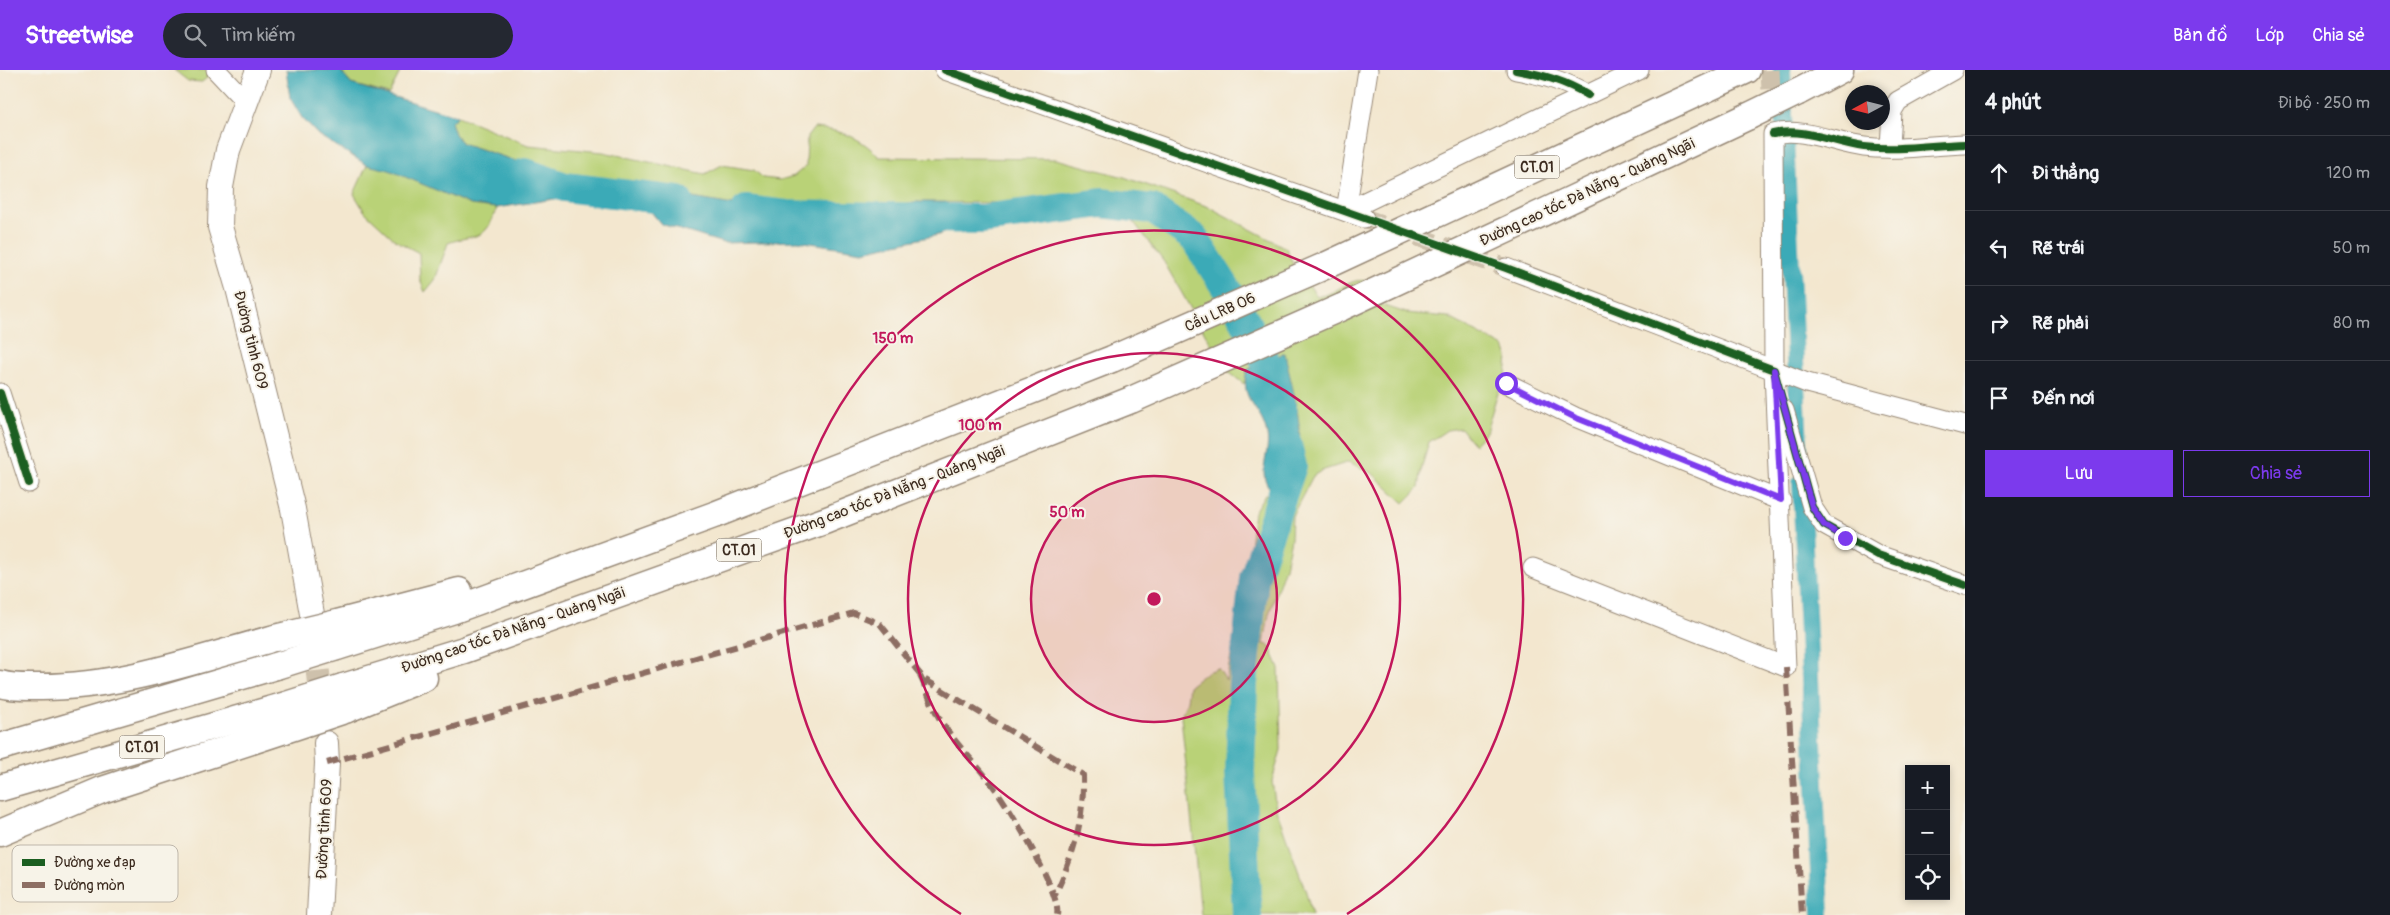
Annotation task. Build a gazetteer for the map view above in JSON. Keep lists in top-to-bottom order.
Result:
{
  "streets": {
    "highway": ["CT.01", "Đường cao tốc Đà Nẵng - Quảng Ngãi", "Cầu LRB 06"],
    "main road": ["Đường tỉnh 609"]
  },
  "crossings": [
    ["CT.01", "Đường cao tốc Đà Nẵng - Quảng Ngãi"],
    ["Cầu LRB 06", "Đường tỉnh 609"]
  ],
  "legend": ["Đường xe đạp", "Đường mòn"],
  "north": "left",
  "page": {
    "header": "Streetwise",
    "search": "Tìm kiếm",
    "nav": ["Bản đồ", "Lớp", "Chia sẻ"],
    "heading": ["4 phút", "Đi bộ · 250 m"],
    "list": [
      ["Đi thẳng", "120 m"],
      ["Rẽ trái", "50 m"],
      ["Rẽ phải", "80 m"],
      "Đến nơi"
    ],
    "buttons": ["Lưu", "Chia sẻ"],
    "map_buttons": ["+", "−"]
  },
  "rings": ["150 m", "100 m", "50 m"]
}
